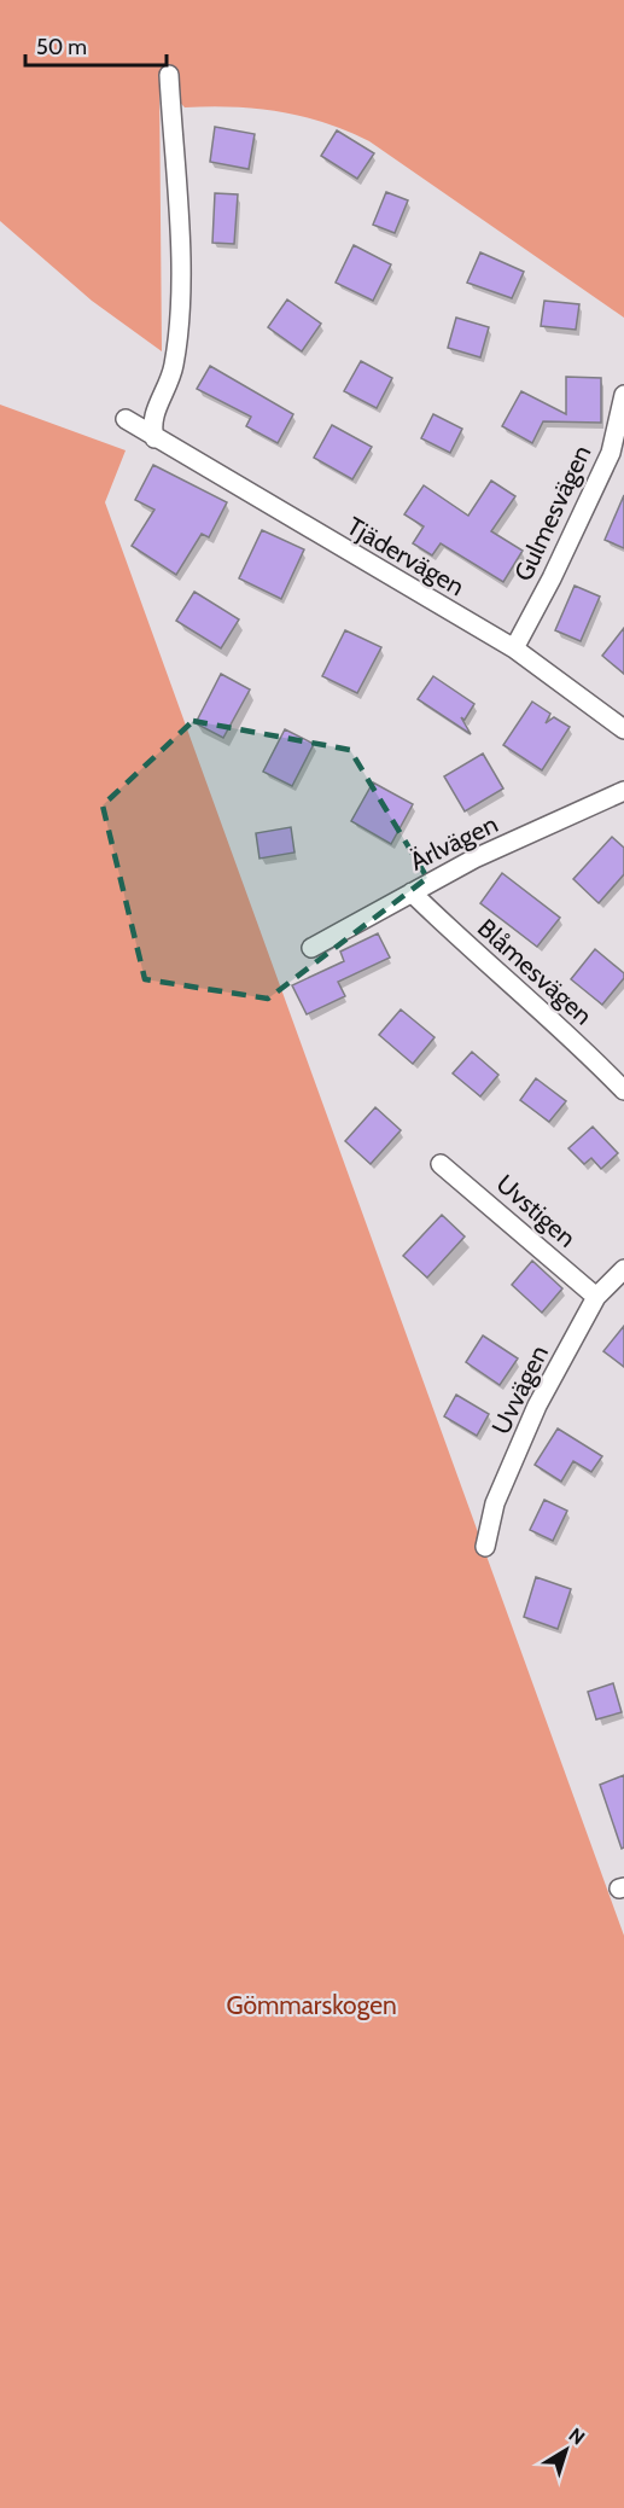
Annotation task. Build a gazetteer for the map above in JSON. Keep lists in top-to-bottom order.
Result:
{
  "streets": {
    "street": [
      "Gulmesvägen",
      "Tjädervägen",
      "Ärlvägen",
      "Blåmesvägen",
      "Uvstigen",
      "Uvvägen"
    ]
  },
  "crossings": [
    ["Gulmesvägen", "Tjädervägen"],
    ["Ärlvägen", "Blåmesvägen"],
    ["Uvstigen", "Uvvägen"]
  ],
  "parks": ["Gömmarskogen"],
  "scale_bar": "50 m",
  "north": "top right"
}
